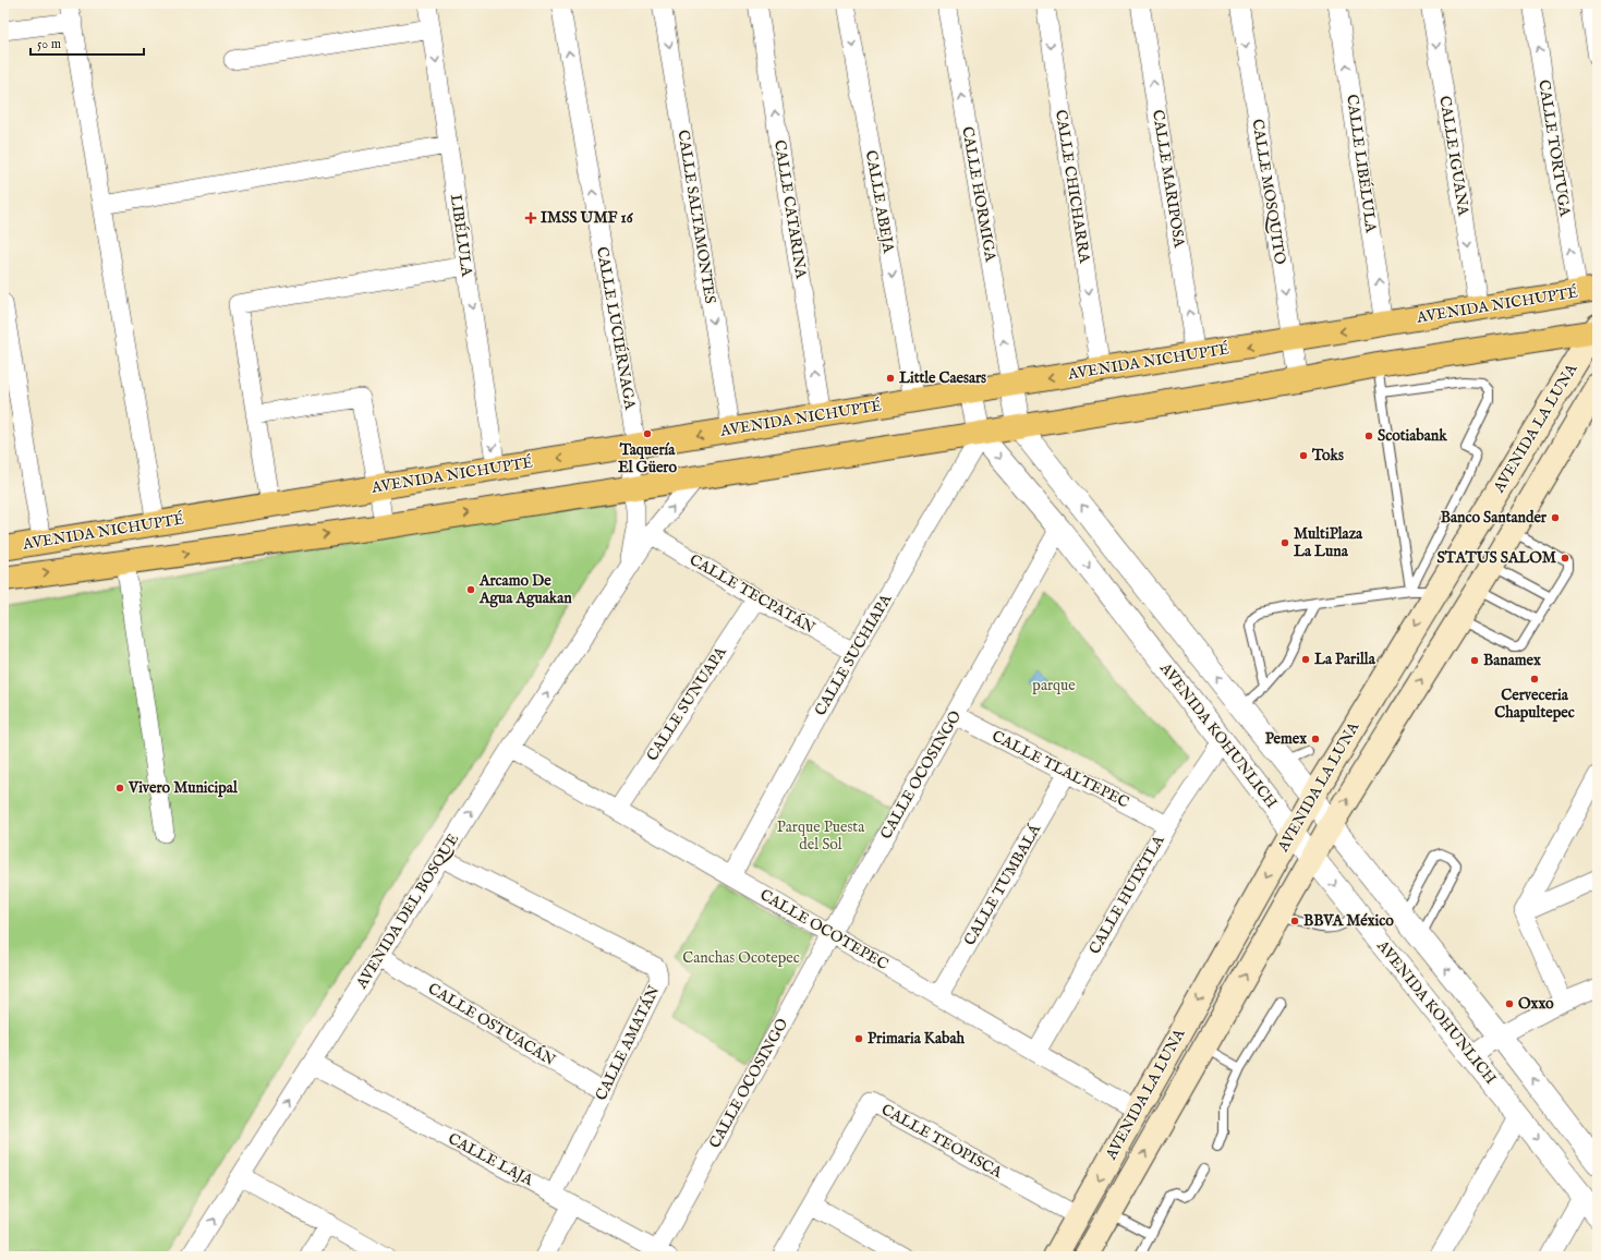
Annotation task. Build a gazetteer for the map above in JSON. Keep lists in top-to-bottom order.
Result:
{
  "streets": {
    "main road": ["AVENIDA NICHUPTÉ", "AVENIDA LA LUNA"],
    "street": [
      "CALLE TORTUGA",
      "CALLE IGUANA",
      "CALLE LIBÉLULA",
      "CALLE MARIPOSA",
      "CALLE CHICHARRA",
      "CALLE MOSQUITO",
      "CALLE HORMIGA",
      "CALLE ABEJA",
      "CALLE CATARINA",
      "CALLE SALTAMONTES",
      "LIBÉLULA",
      "CALLE LUCIÉRNAGA",
      "CALLE TECPATÁN",
      "CALLE SUCHIAPA",
      "CALLE SUNUAPA",
      "AVENIDA KOHUNLICH",
      "CALLE TLALTEPEC",
      "CALLE OCOSINGO",
      "CALLE TUMBALÁ",
      "CALLE HUIXTLA",
      "AVENIDA DEL BOSQUE",
      "CALLE OCOTEPEC",
      "CALLE OSTUACÁN",
      "CALLE AMATÁN",
      "CALLE TEOPISCA",
      "CALLE LAJA"
    ]
  },
  "crossings": [
    ["CALLE TORTUGA", "AVENIDA NICHUPTÉ"],
    ["CALLE IGUANA", "AVENIDA NICHUPTÉ"],
    ["CALLE LIBÉLULA", "AVENIDA NICHUPTÉ"],
    ["CALLE MARIPOSA", "AVENIDA NICHUPTÉ"],
    ["CALLE CHICHARRA", "AVENIDA NICHUPTÉ"],
    ["CALLE MOSQUITO", "AVENIDA NICHUPTÉ"],
    ["CALLE HORMIGA", "AVENIDA NICHUPTÉ"],
    ["CALLE ABEJA", "AVENIDA NICHUPTÉ"],
    ["CALLE CATARINA", "AVENIDA NICHUPTÉ"],
    ["CALLE SALTAMONTES", "AVENIDA NICHUPTÉ"],
    ["LIBÉLULA", "AVENIDA NICHUPTÉ"],
    ["AVENIDA NICHUPTÉ", "CALLE LUCIÉRNAGA"],
    ["AVENIDA NICHUPTÉ", "AVENIDA LA LUNA"],
    ["AVENIDA NICHUPTÉ", "CALLE SUCHIAPA"],
    ["AVENIDA NICHUPTÉ", "AVENIDA KOHUNLICH"],
    ["AVENIDA NICHUPTÉ", "AVENIDA DEL BOSQUE"],
    ["CALLE LUCIÉRNAGA", "AVENIDA DEL BOSQUE"],
    ["AVENIDA LA LUNA", "AVENIDA KOHUNLICH"],
    ["AVENIDA LA LUNA", "CALLE OCOTEPEC"],
    ["AVENIDA LA LUNA", "CALLE TEOPISCA"],
    ["CALLE TECPATÁN", "CALLE SUCHIAPA"],
    ["CALLE TECPATÁN", "CALLE SUNUAPA"],
    ["CALLE TECPATÁN", "AVENIDA DEL BOSQUE"],
    ["CALLE SUCHIAPA", "AVENIDA KOHUNLICH"],
    ["CALLE SUCHIAPA", "CALLE OCOTEPEC"],
    ["CALLE SUNUAPA", "CALLE OCOTEPEC"],
    ["AVENIDA KOHUNLICH", "CALLE OCOSINGO"],
    ["AVENIDA KOHUNLICH", "CALLE HUIXTLA"],
    ["CALLE TLALTEPEC", "CALLE OCOSINGO"],
    ["CALLE TLALTEPEC", "CALLE TUMBALÁ"],
    ["CALLE TLALTEPEC", "CALLE HUIXTLA"],
    ["CALLE OCOSINGO", "CALLE OCOTEPEC"],
    ["CALLE OCOSINGO", "CALLE LAJA"],
    ["CALLE TUMBALÁ", "CALLE OCOTEPEC"],
    ["CALLE HUIXTLA", "CALLE OCOTEPEC"],
    ["AVENIDA DEL BOSQUE", "CALLE OCOTEPEC"],
    ["AVENIDA DEL BOSQUE", "CALLE OSTUACÁN"],
    ["AVENIDA DEL BOSQUE", "CALLE AMATÁN"],
    ["AVENIDA DEL BOSQUE", "CALLE LAJA"],
    ["CALLE OSTUACÁN", "CALLE AMATÁN"],
    ["CALLE AMATÁN", "CALLE LAJA"]
  ],
  "one_way": [
    "CALLE TORTUGA",
    "CALLE IGUANA",
    "CALLE LIBÉLULA",
    "CALLE MARIPOSA",
    "CALLE CHICHARRA",
    "CALLE MOSQUITO",
    "CALLE HORMIGA",
    "CALLE ABEJA",
    "CALLE CATARINA",
    "CALLE SALTAMONTES",
    "LIBÉLULA",
    "CALLE LUCIÉRNAGA",
    "AVENIDA DEL BOSQUE"
  ],
  "parks": ["parque", "Parque Puesta del Sol", "Canchas Ocotepec"],
  "places": {
    "health": ["IMSS UMF 16"],
    "other": [
      "Little Caesars",
      "Taquería El Güero",
      "Scotiabank",
      "Toks",
      "Banco Santander",
      "MultiPlaza La Luna",
      "STATUS SALOM",
      "Arcamo De Agua Aguakan",
      "La Parilla",
      "Banamex",
      "Cerveceria Chapultepec",
      "Pemex",
      "Vivero Municipal",
      "BBVA México",
      "Oxxo",
      "Primaria Kabah"
    ]
  },
  "scale_bar": "50 m"
}
